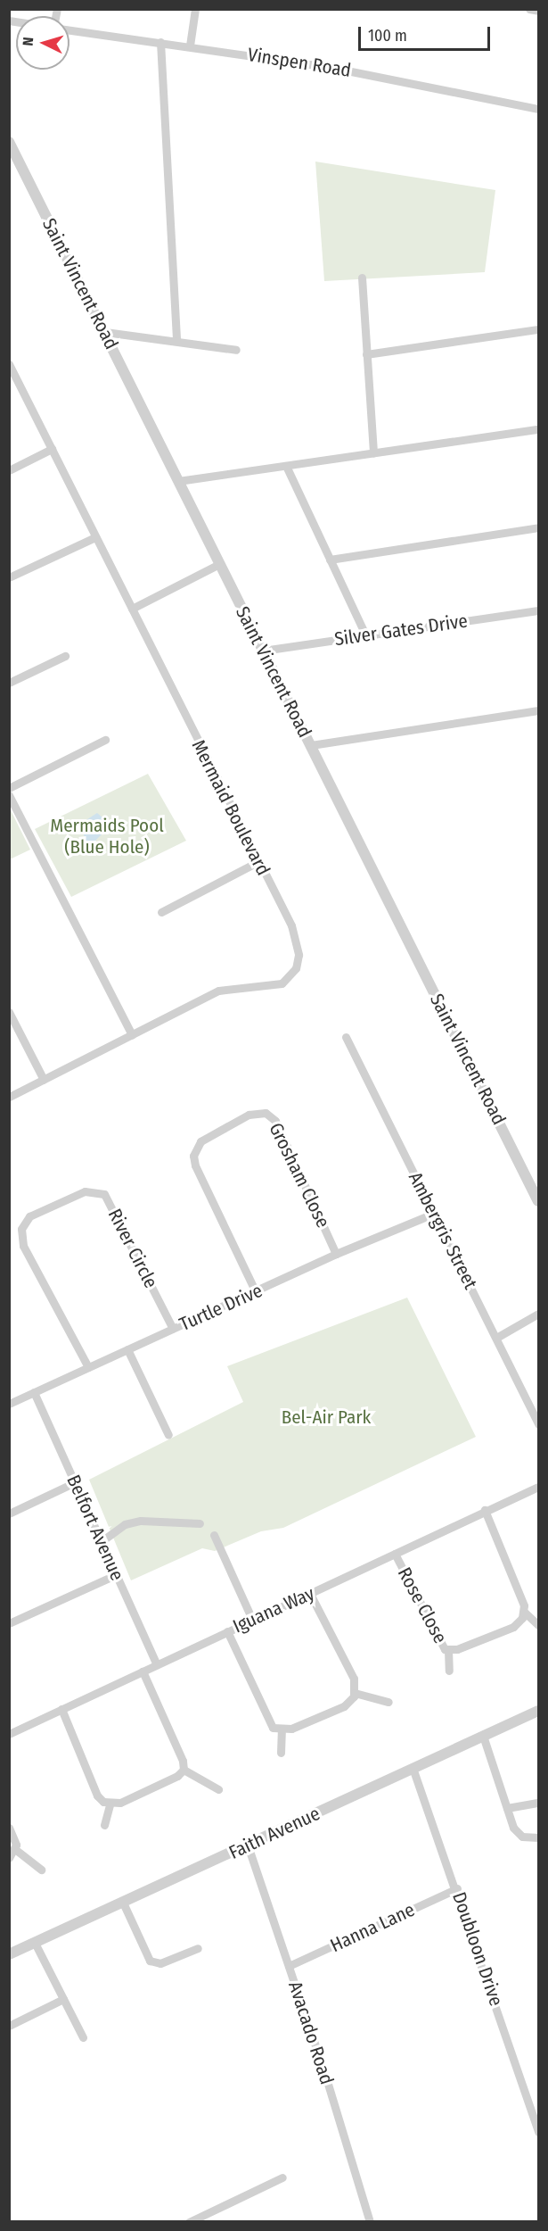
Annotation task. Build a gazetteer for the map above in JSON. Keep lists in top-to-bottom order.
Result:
{
  "streets": {
    "street": [
      "Vinspen Road",
      "Saint Vincent Road",
      "Silver Gates Drive",
      "Mermaid Boulevard",
      "Grosham Close",
      "Ambergris Street",
      "River Circle",
      "Turtle Drive",
      "Belfort Avenue",
      "Rose Close",
      "Iguana Way",
      "Faith Avenue",
      "Hanna Lane",
      "Doubloon Drive",
      "Avacado Road"
    ]
  },
  "crossings": [
    ["Saint Vincent Road", "Silver Gates Drive"],
    ["Grosham Close", "Turtle Drive"],
    ["Ambergris Street", "Turtle Drive"],
    ["River Circle", "Turtle Drive"],
    ["Turtle Drive", "Belfort Avenue"],
    ["Belfort Avenue", "Iguana Way"],
    ["Rose Close", "Iguana Way"],
    ["Faith Avenue", "Doubloon Drive"],
    ["Faith Avenue", "Avacado Road"],
    ["Hanna Lane", "Doubloon Drive"],
    ["Hanna Lane", "Avacado Road"]
  ],
  "parks": ["Mermaids Pool (Blue Hole)", "Bel-Air Park"],
  "scale_bar": "100 m",
  "north": "left"
}
